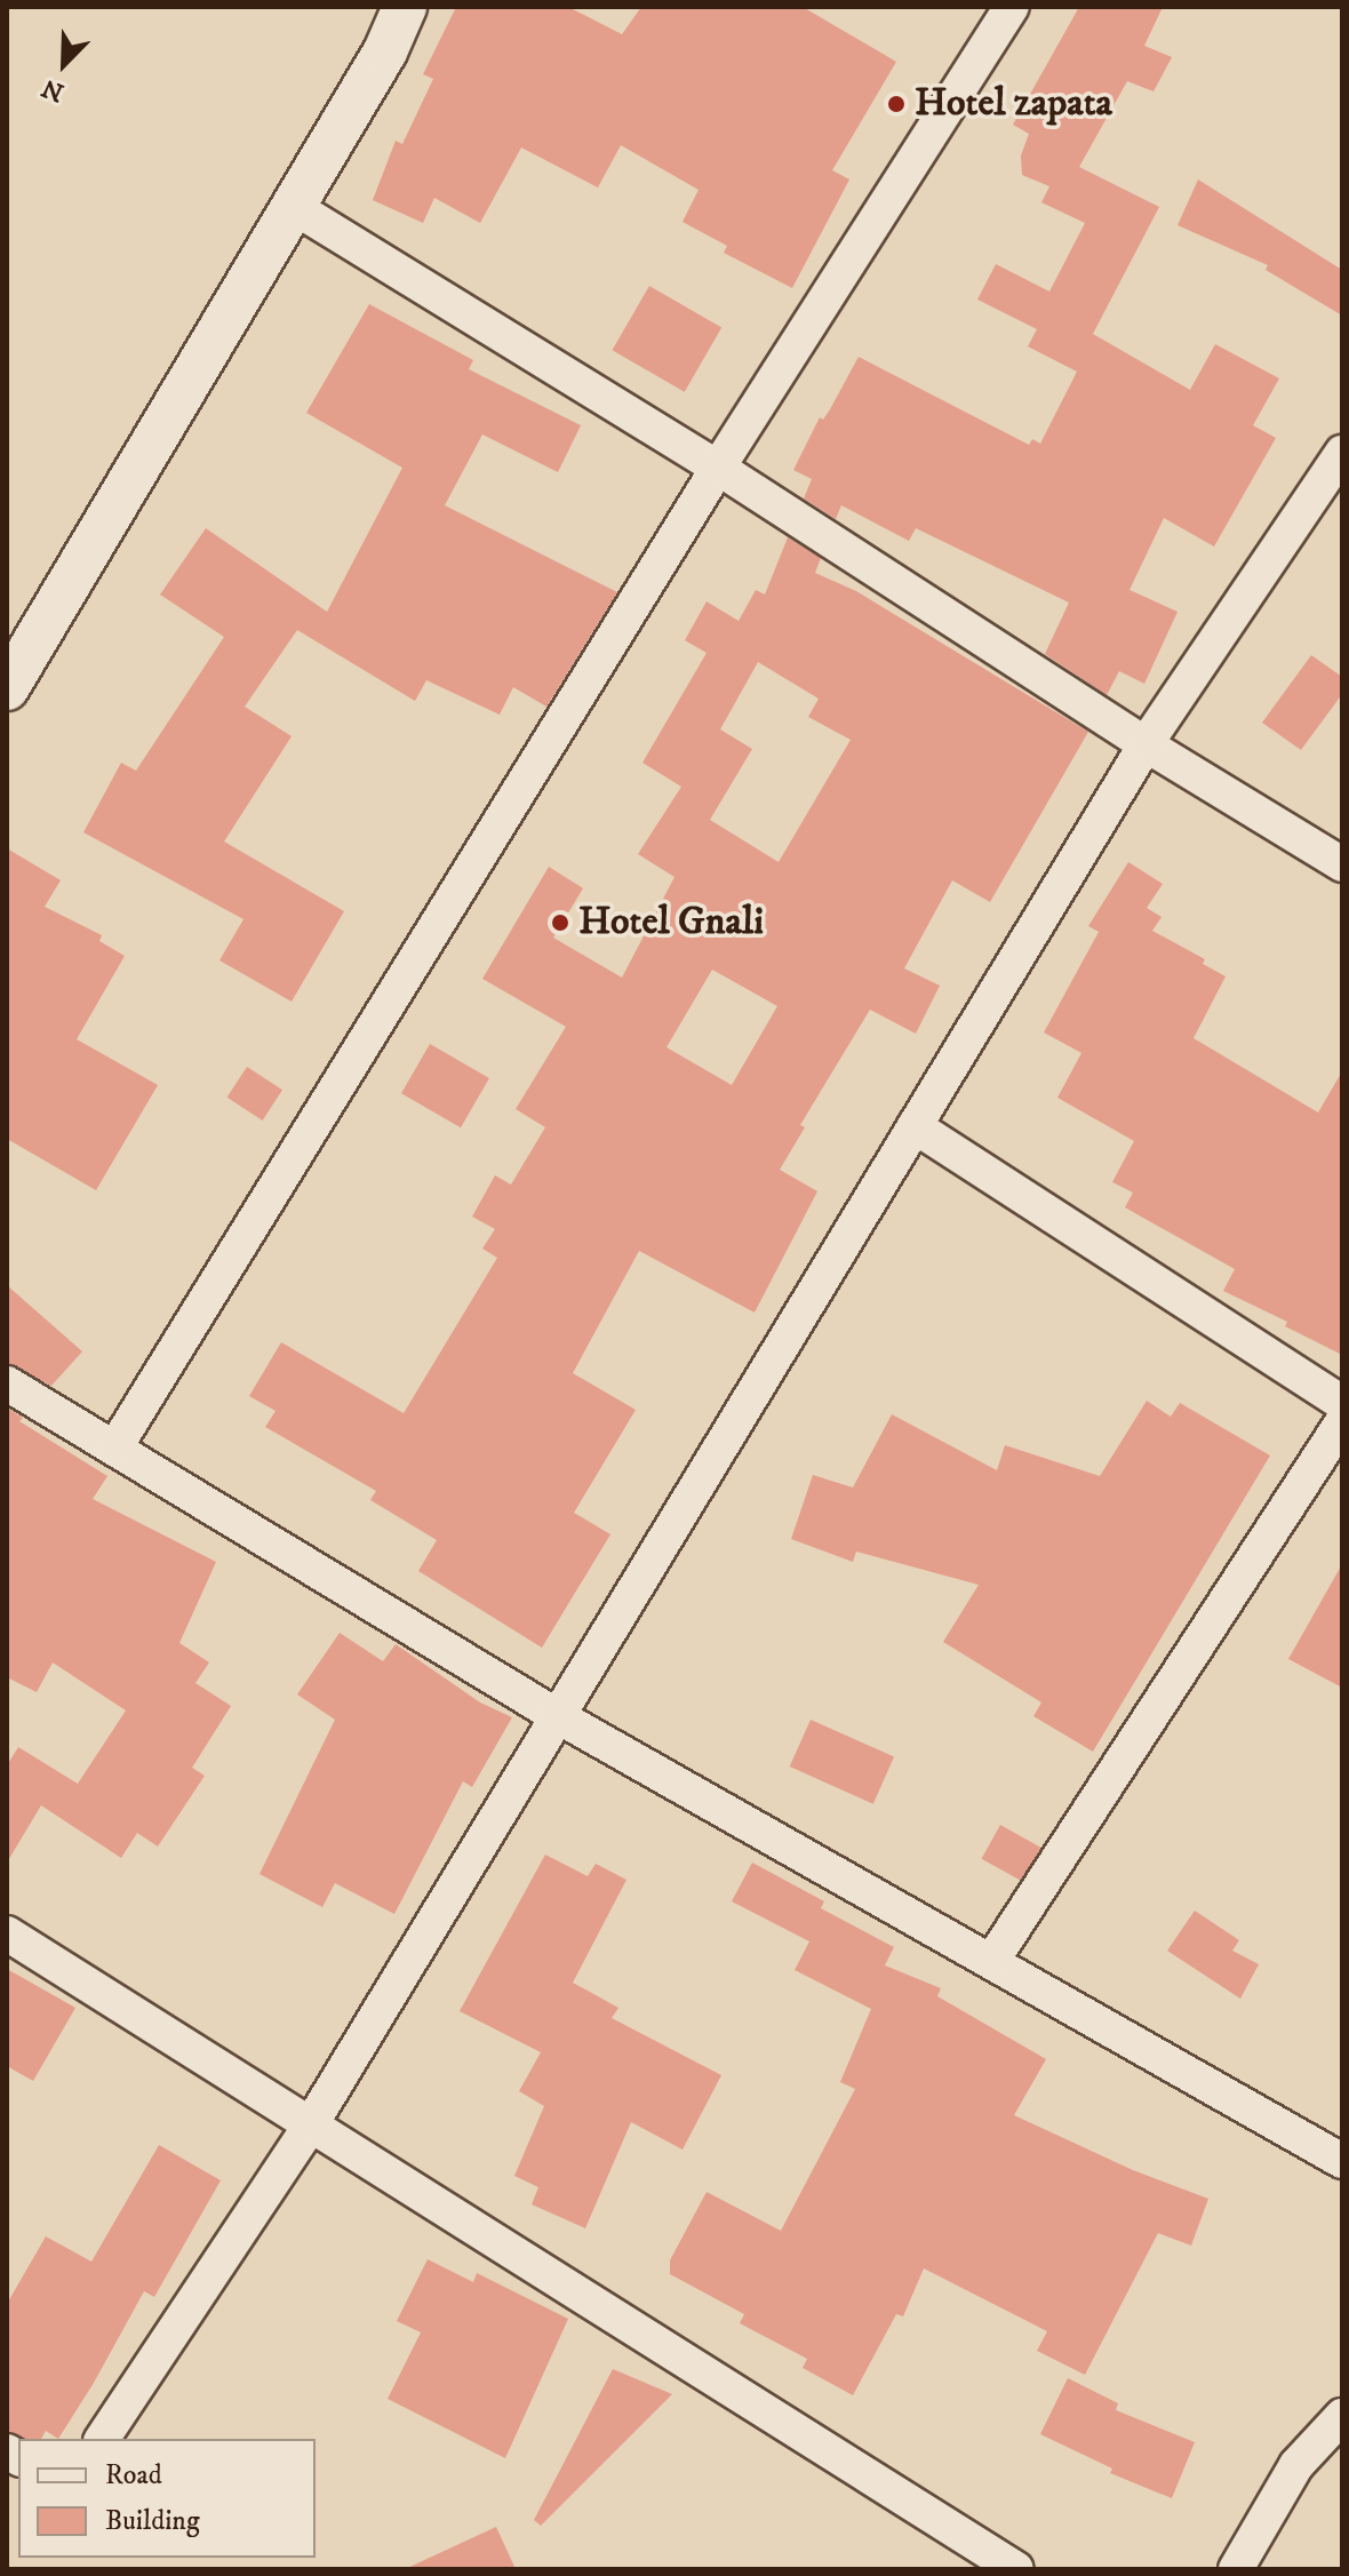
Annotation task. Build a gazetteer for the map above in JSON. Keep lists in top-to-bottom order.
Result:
{
  "places": ["Hotel zapata", "Hotel Gnali"],
  "legend": ["Road", "Building"],
  "north": "bottom left"
}
